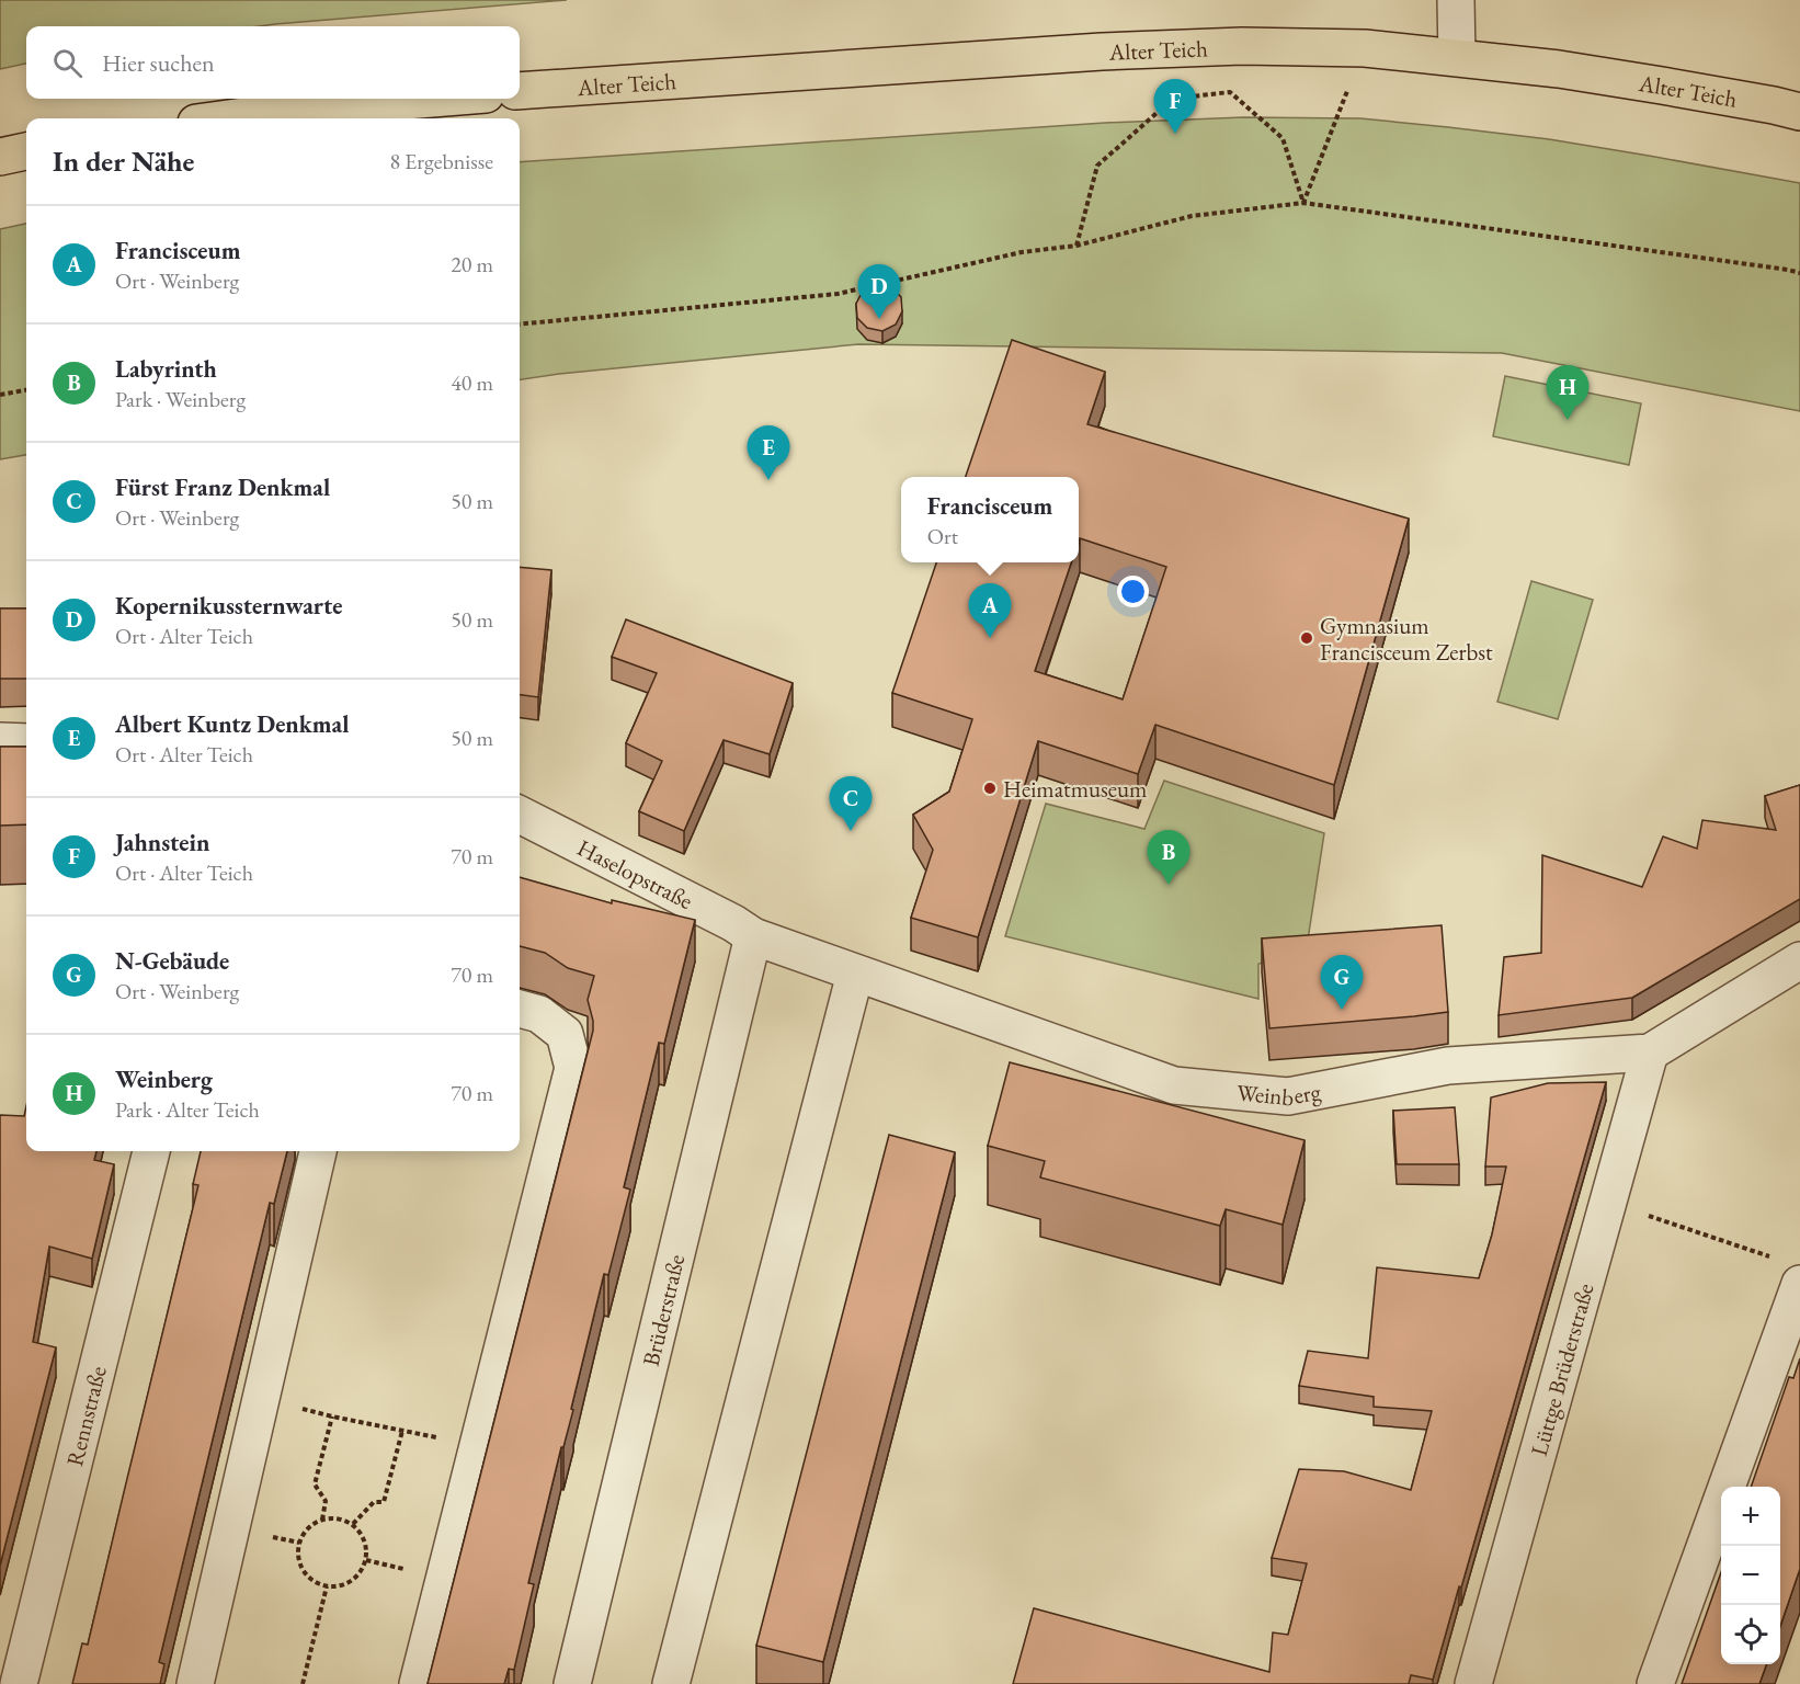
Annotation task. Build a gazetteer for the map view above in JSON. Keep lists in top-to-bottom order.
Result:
{
  "streets": {
    "main road": ["Alter Teich"],
    "street": [
      "Haselopstraße",
      "Weinberg",
      "Brüderstraße",
      "Lüttge Brüderstraße",
      "Rennstraße"
    ]
  },
  "crossings": [
    ["Haselopstraße", "Weinberg"],
    ["Haselopstraße", "Brüderstraße"],
    ["Weinberg", "Brüderstraße"],
    ["Weinberg", "Lüttge Brüderstraße"]
  ],
  "places": ["Gymnasium Francisceum Zerbst", "Heimatmuseum"],
  "page": {
    "search": "Hier suchen",
    "pins": [
      "F",
      "D",
      "H",
      "E",
      "A",
      "C",
      "B",
      "G"
    ],
    "heading": ["In der Nähe", "8 Ergebnisse"],
    "list": [
      {
        "mark": "A",
        "name": "Francisceum",
        "note": "Ort · Weinberg",
        "value": "20 m"
      },
      {
        "mark": "B",
        "name": "Labyrinth",
        "note": "Park · Weinberg",
        "value": "40 m"
      },
      {
        "mark": "C",
        "name": "Fürst Franz Denkmal",
        "note": "Ort · Weinberg",
        "value": "50 m"
      },
      {
        "mark": "D",
        "name": "Kopernikussternwarte",
        "note": "Ort · Alter Teich",
        "value": "50 m"
      },
      {
        "mark": "E",
        "name": "Albert Kuntz Denkmal",
        "note": "Ort · Alter Teich",
        "value": "50 m"
      },
      {
        "mark": "F",
        "name": "Jahnstein",
        "note": "Ort · Alter Teich",
        "value": "70 m"
      },
      {
        "mark": "G",
        "name": "N-Gebäude",
        "note": "Ort · Weinberg",
        "value": "70 m"
      },
      {
        "mark": "H",
        "name": "Weinberg",
        "note": "Park · Alter Teich",
        "value": "70 m"
      }
    ],
    "popup": ["Francisceum", "Ort"],
    "map_buttons": ["+", "−"]
  }
}
